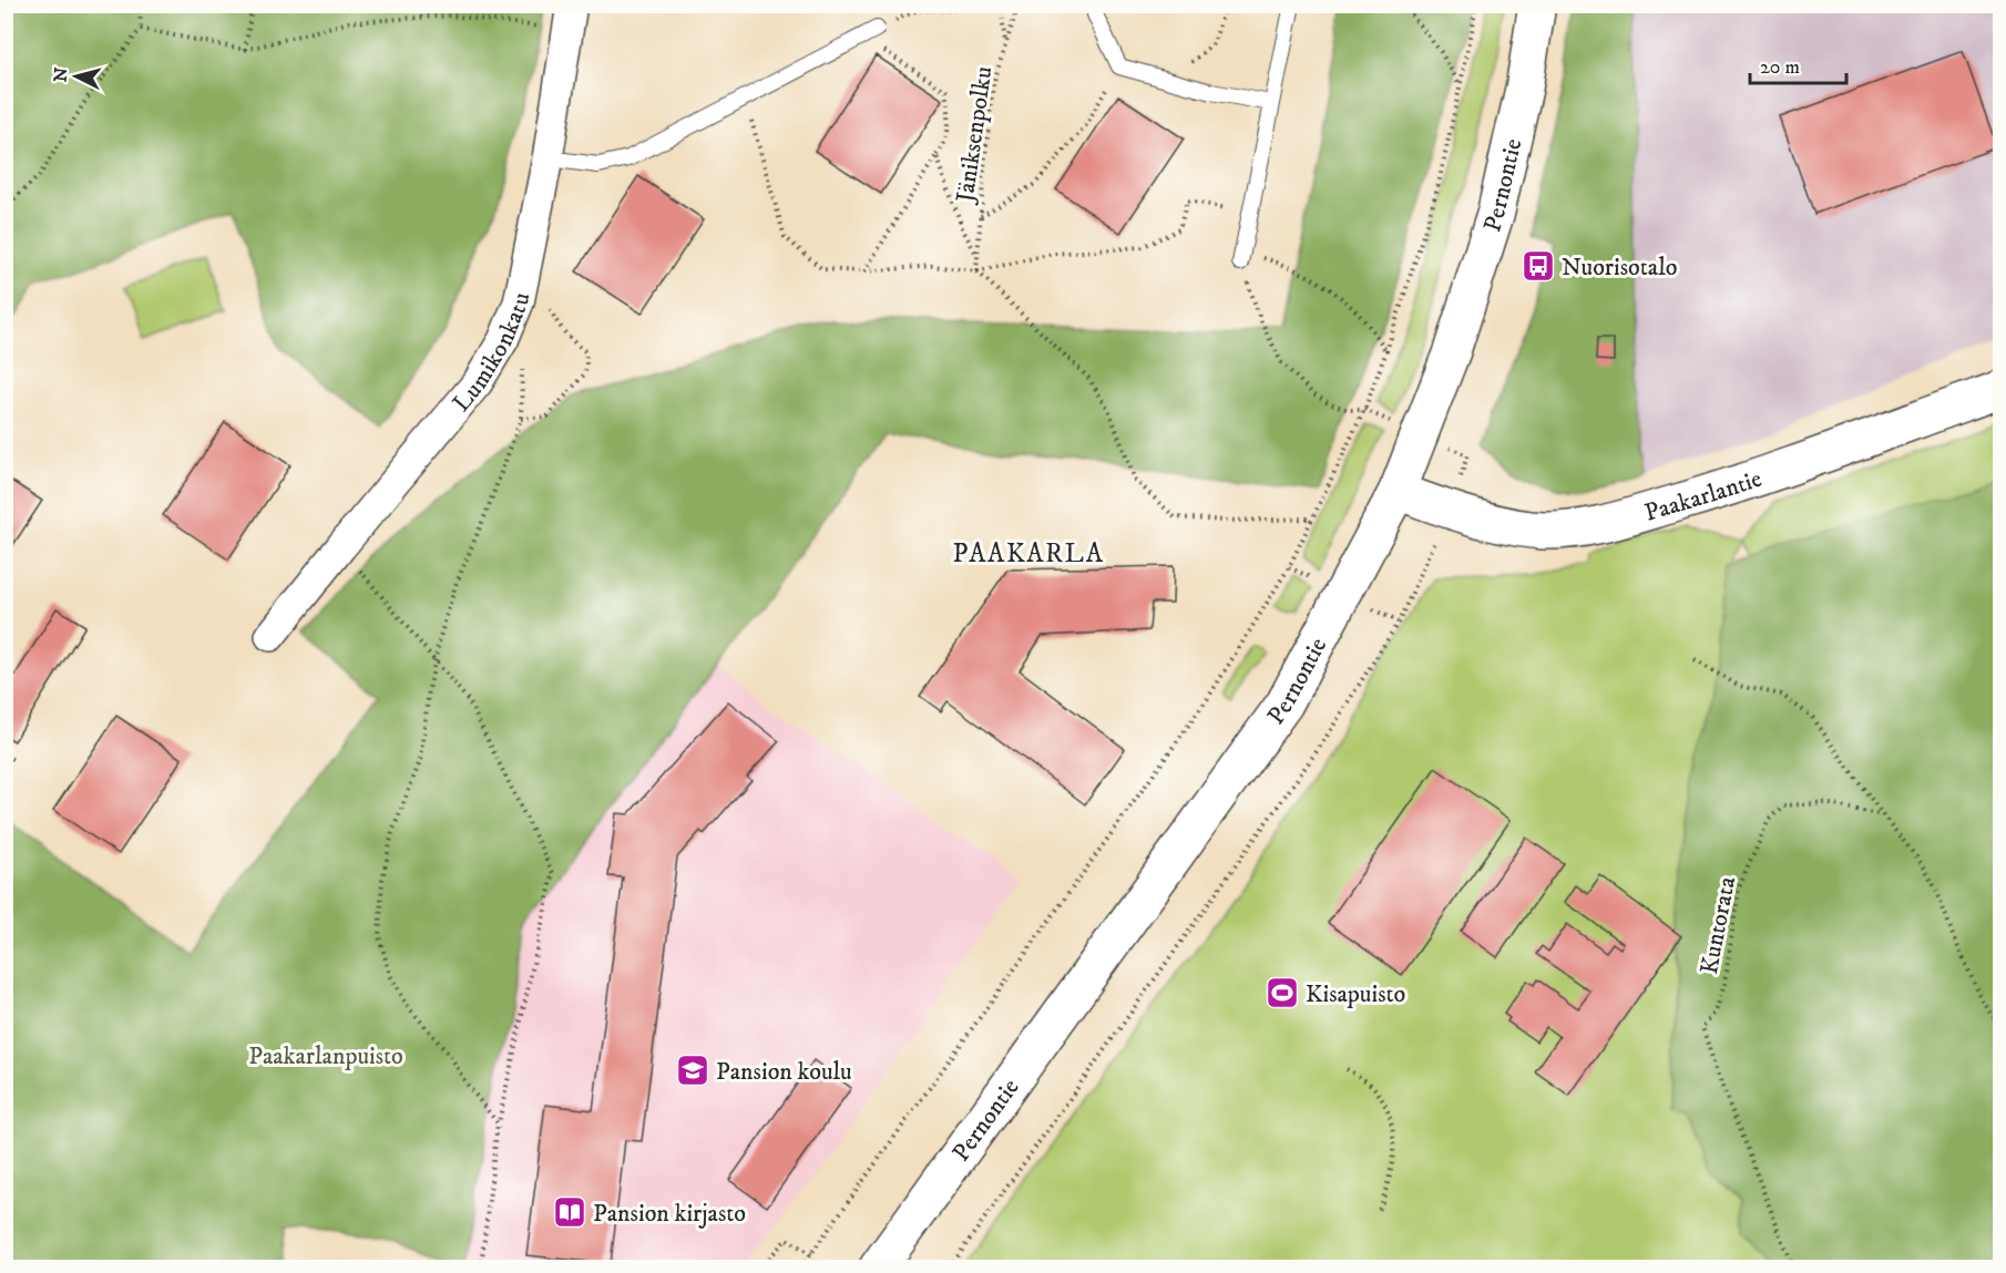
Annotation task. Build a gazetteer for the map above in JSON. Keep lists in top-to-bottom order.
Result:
{
  "streets": {
    "street": ["Pernontie", "Lumikonkatu", "Paakarlantie"],
    "path": ["Jäniksenpolku", "Kuntorata"]
  },
  "crossings": [
    ["Pernontie", "Paakarlantie"]
  ],
  "districts": ["PAAKARLA"],
  "parks": ["Paakarlanpuisto"],
  "places": {
    "bus stop": ["Nuorisotalo"],
    "sports": ["Kisapuisto"],
    "school or university": ["Pansion koulu"],
    "library": ["Pansion kirjasto"]
  },
  "scale_bar": "20 m",
  "north": "left"
}
